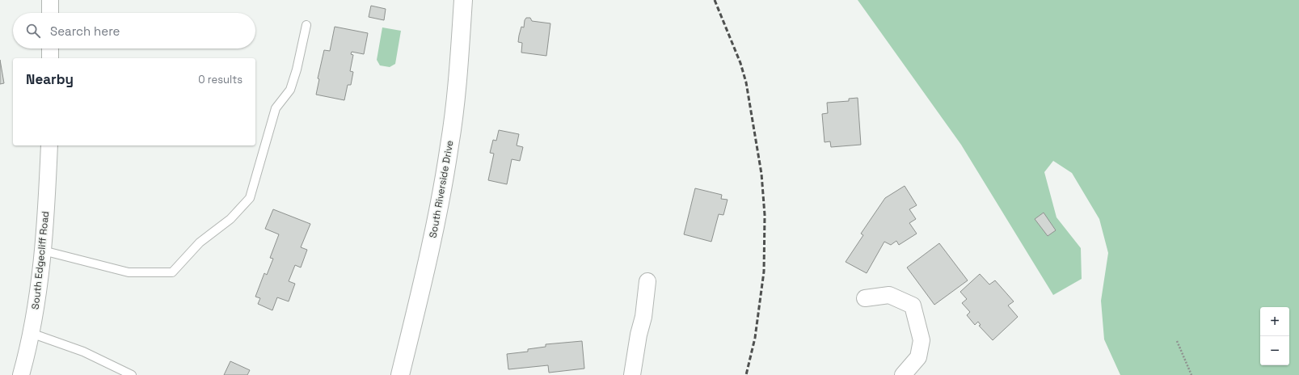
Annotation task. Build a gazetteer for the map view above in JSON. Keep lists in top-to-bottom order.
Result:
{
  "streets": {
    "main road": ["South Riverside Drive"],
    "street": ["South Edgecliff Road"]
  },
  "page": {
    "search": "Search here",
    "heading": ["Nearby", "0 results"],
    "map_buttons": ["+", "−"]
  }
}
